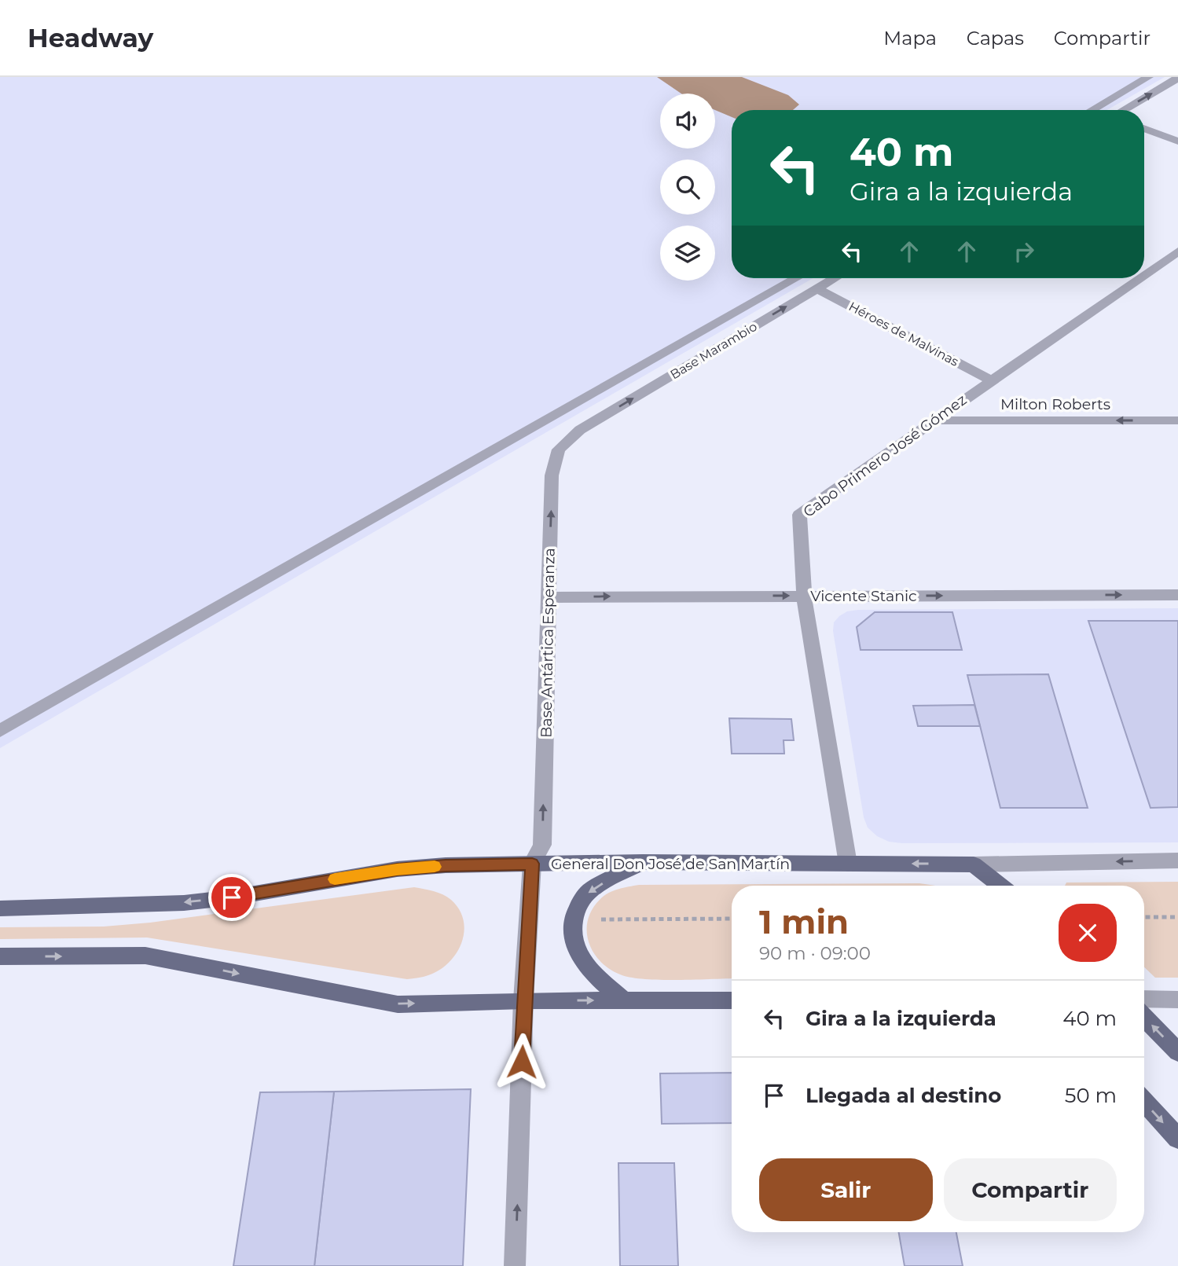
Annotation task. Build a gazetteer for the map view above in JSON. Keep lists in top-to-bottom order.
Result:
{
  "streets": {
    "main road": ["General Don José de San Martín"],
    "street": [
      "Héroes de Malvinas",
      "Base Marambio",
      "Milton Roberts",
      "Cabo Primero José Gómez",
      "Vicente Stanic",
      "Base Antártica Esperanza"
    ]
  },
  "crossings": [
    ["Héroes de Malvinas", "Base Marambio"],
    ["Héroes de Malvinas", "Cabo Primero José Gómez"],
    ["Base Marambio", "Base Antártica Esperanza"],
    ["Milton Roberts", "Cabo Primero José Gómez"],
    ["Cabo Primero José Gómez", "Vicente Stanic"],
    ["Cabo Primero José Gómez", "General Don José de San Martín"],
    ["Vicente Stanic", "Base Antártica Esperanza"],
    ["Base Antártica Esperanza", "General Don José de San Martín"]
  ],
  "one_way": ["Milton Roberts", "Vicente Stanic", "Base Antártica Esperanza"],
  "page": {
    "header": "Headway",
    "nav": ["Mapa", "Capas", "Compartir"],
    "turn": ["40 m", "Gira a la izquierda"],
    "heading": ["1 min", "90 m · 09:00"],
    "list": [
      {
        "name": "Gira a la izquierda",
        "value": "40 m"
      },
      {
        "name": "Llegada al destino",
        "value": "50 m"
      }
    ],
    "buttons": ["Salir", "Compartir"]
  }
}
